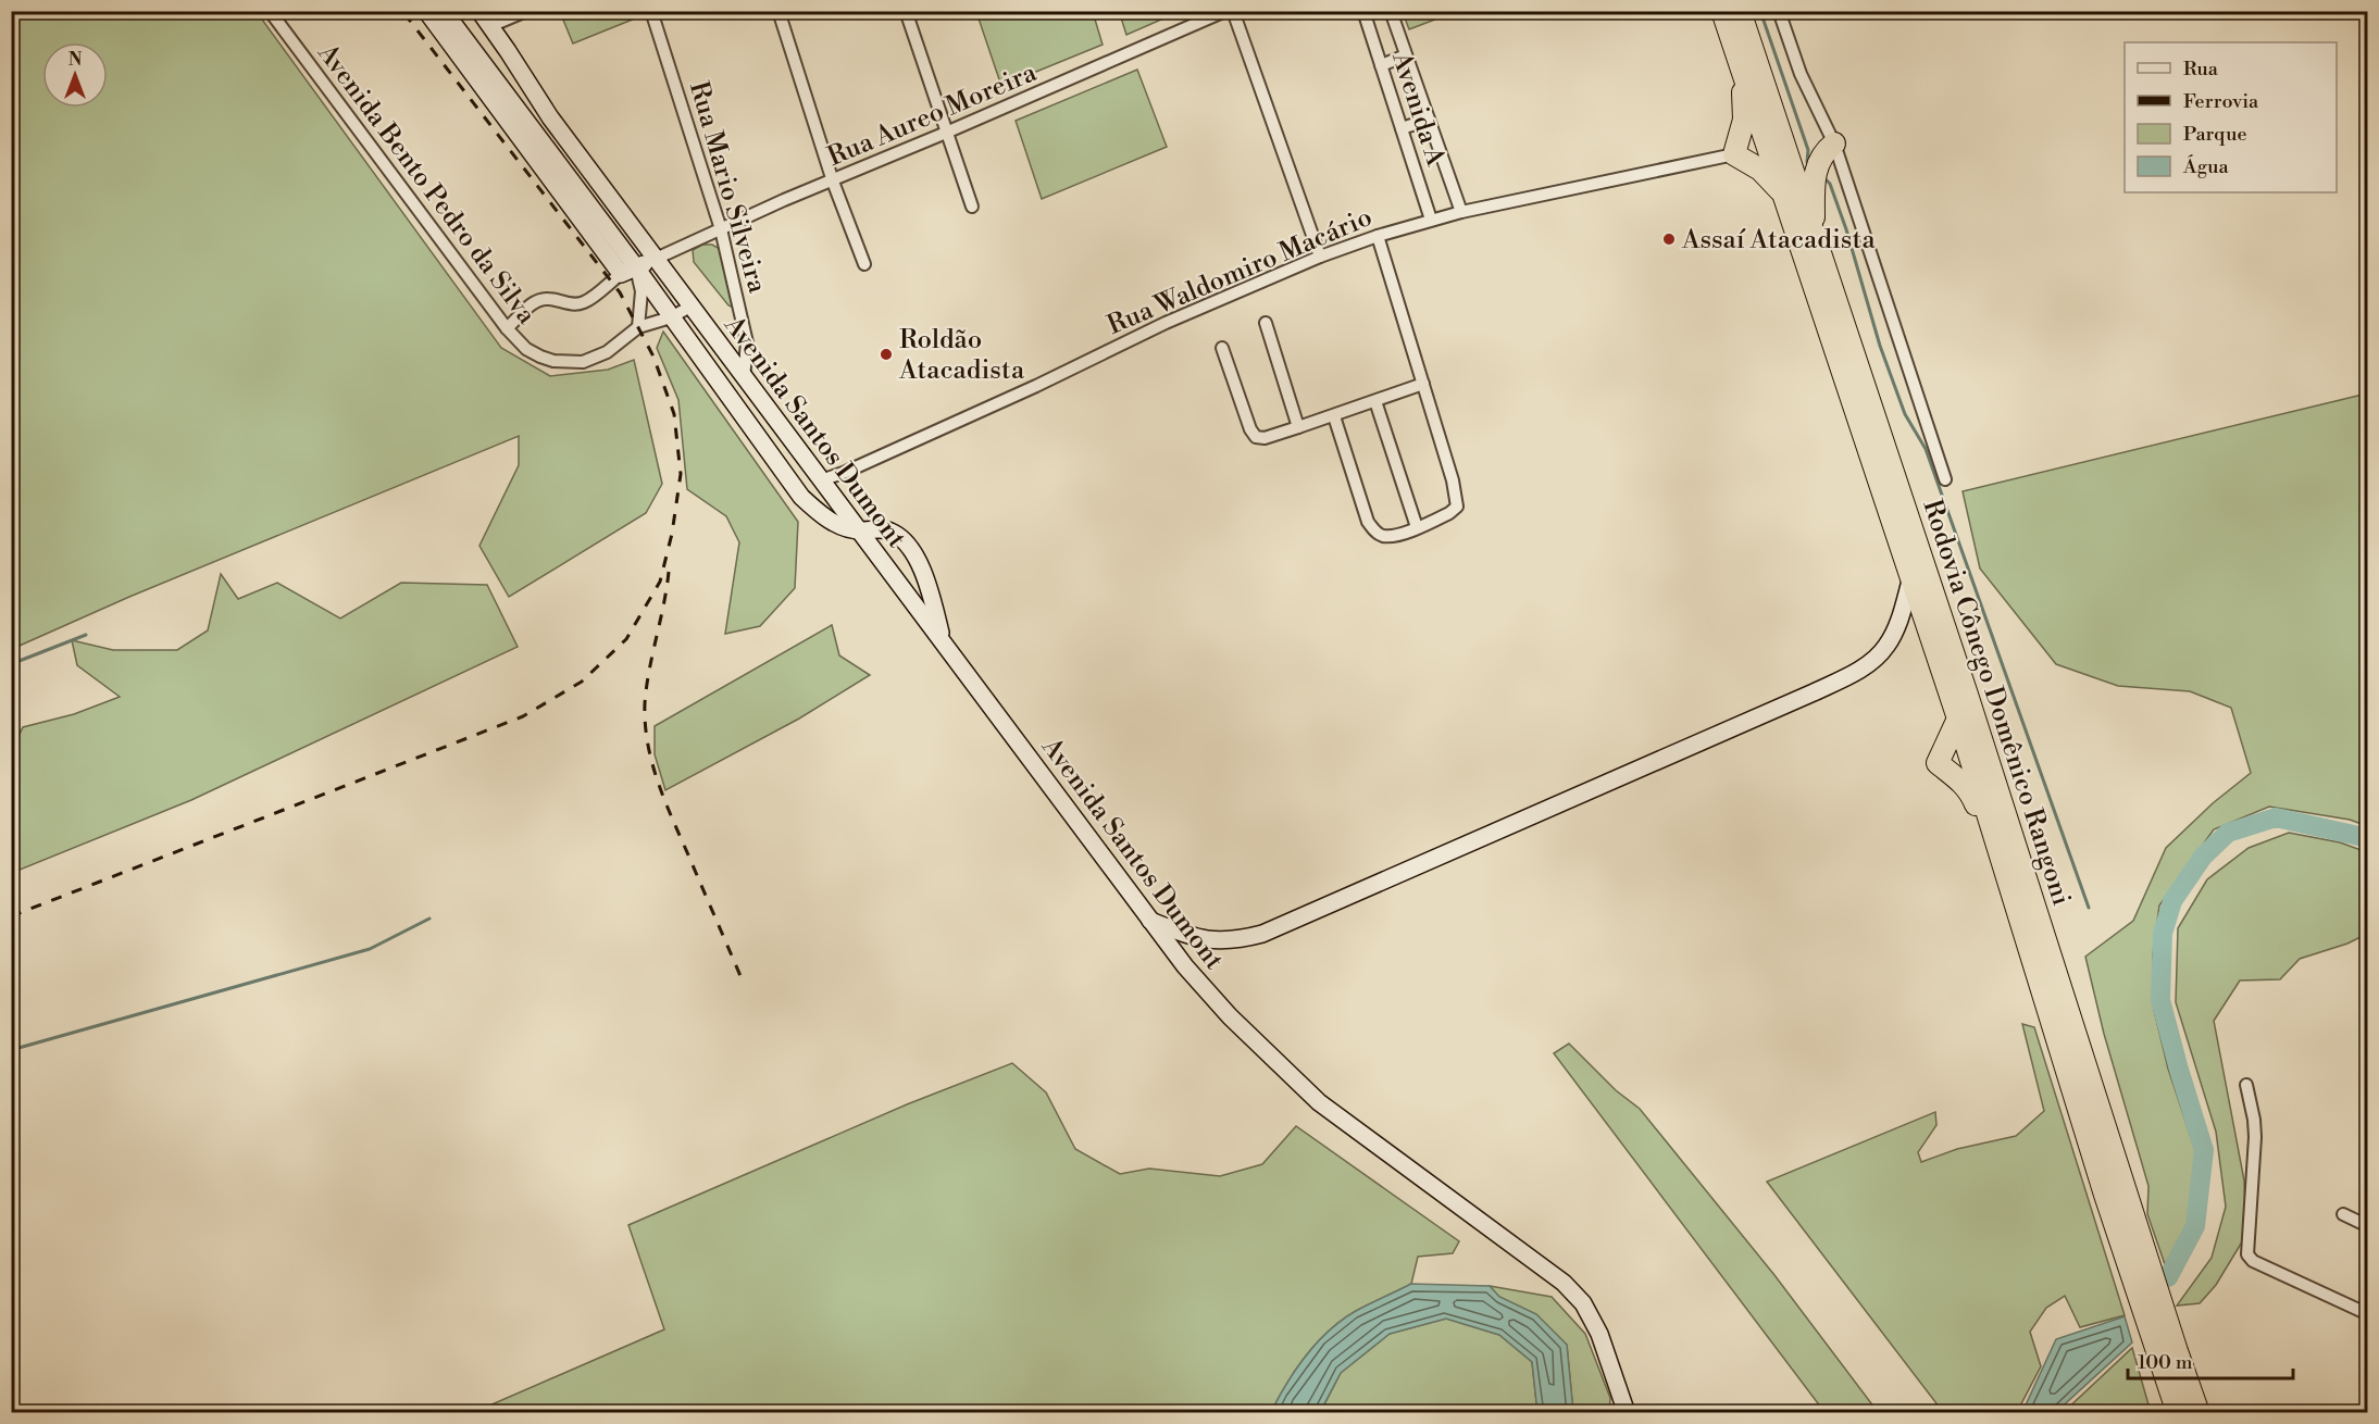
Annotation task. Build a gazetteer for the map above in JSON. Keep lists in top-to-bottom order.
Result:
{
  "streets": {
    "highway": ["Rodovia Cônego Domênico Rangoni"],
    "main road": ["Avenida Santos Dumont"],
    "street": [
      "Avenida A",
      "Rua Aureo Moreira",
      "Avenida Bento Pedro da Silva",
      "Rua Mario Silveira",
      "Rua Waldomiro Macário"
    ]
  },
  "crossings": [
    ["Avenida A", "Rua Waldomiro Macário"],
    ["Rua Aureo Moreira", "Rua Mario Silveira"],
    ["Rua Aureo Moreira", "Avenida Santos Dumont"],
    ["Avenida Bento Pedro da Silva", "Avenida Santos Dumont"],
    ["Rua Mario Silveira", "Avenida Santos Dumont"],
    ["Rua Waldomiro Macário", "Avenida Santos Dumont"]
  ],
  "places": ["Assaí Atacadista", "Roldão Atacadista"],
  "legend": [
    "Rua",
    "Ferrovia",
    "Parque",
    "Água"
  ],
  "scale_bar": "100 m",
  "north": "top"
}
